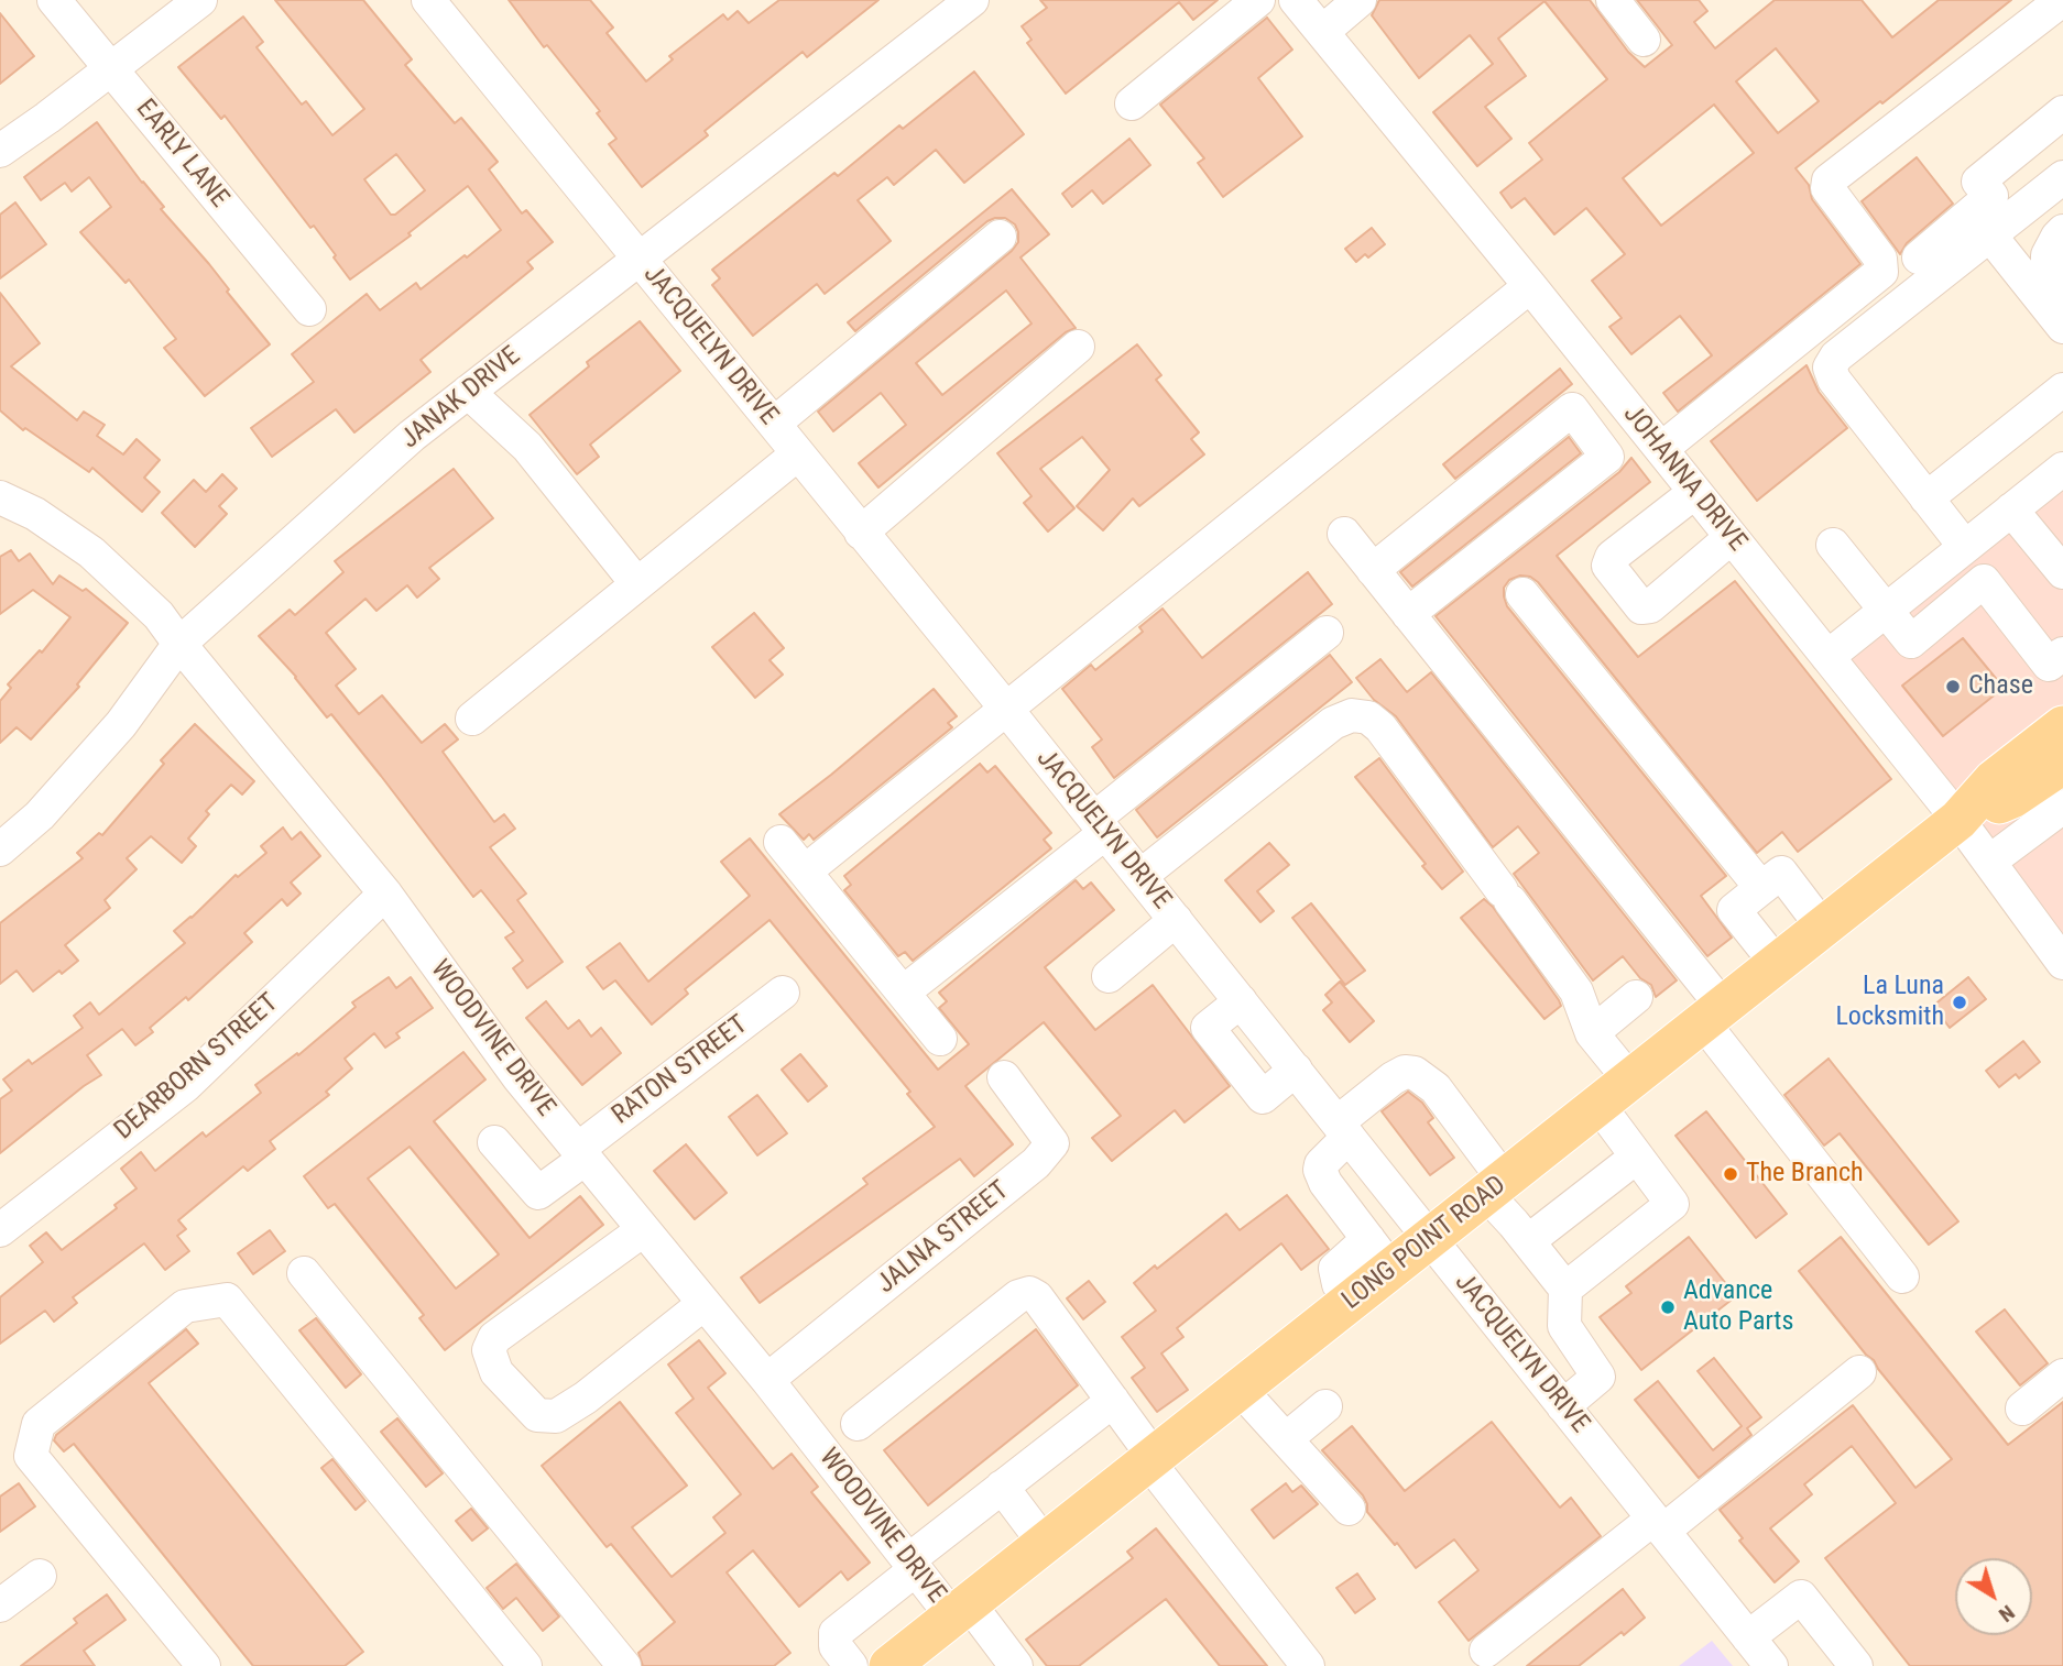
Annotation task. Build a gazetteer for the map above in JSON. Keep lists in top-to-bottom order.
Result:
{
  "streets": {
    "main road": ["LONG POINT ROAD"],
    "street": [
      "EARLY LANE",
      "JACQUELYN DRIVE",
      "JANAK DRIVE",
      "JOHANNA DRIVE",
      "WOODVINE DRIVE",
      "DEARBORN STREET",
      "RATON STREET",
      "JALNA STREET"
    ]
  },
  "crossings": [
    ["JACQUELYN DRIVE", "JANAK DRIVE"],
    ["JACQUELYN DRIVE", "LONG POINT ROAD"],
    ["JANAK DRIVE", "WOODVINE DRIVE"],
    ["JOHANNA DRIVE", "LONG POINT ROAD"],
    ["WOODVINE DRIVE", "DEARBORN STREET"],
    ["WOODVINE DRIVE", "RATON STREET"],
    ["WOODVINE DRIVE", "JALNA STREET"],
    ["WOODVINE DRIVE", "LONG POINT ROAD"]
  ],
  "places": [
    "Chase",
    "La Luna Locksmith",
    "The Branch",
    "Advance Auto Parts"
  ],
  "north": "bottom right"
}
